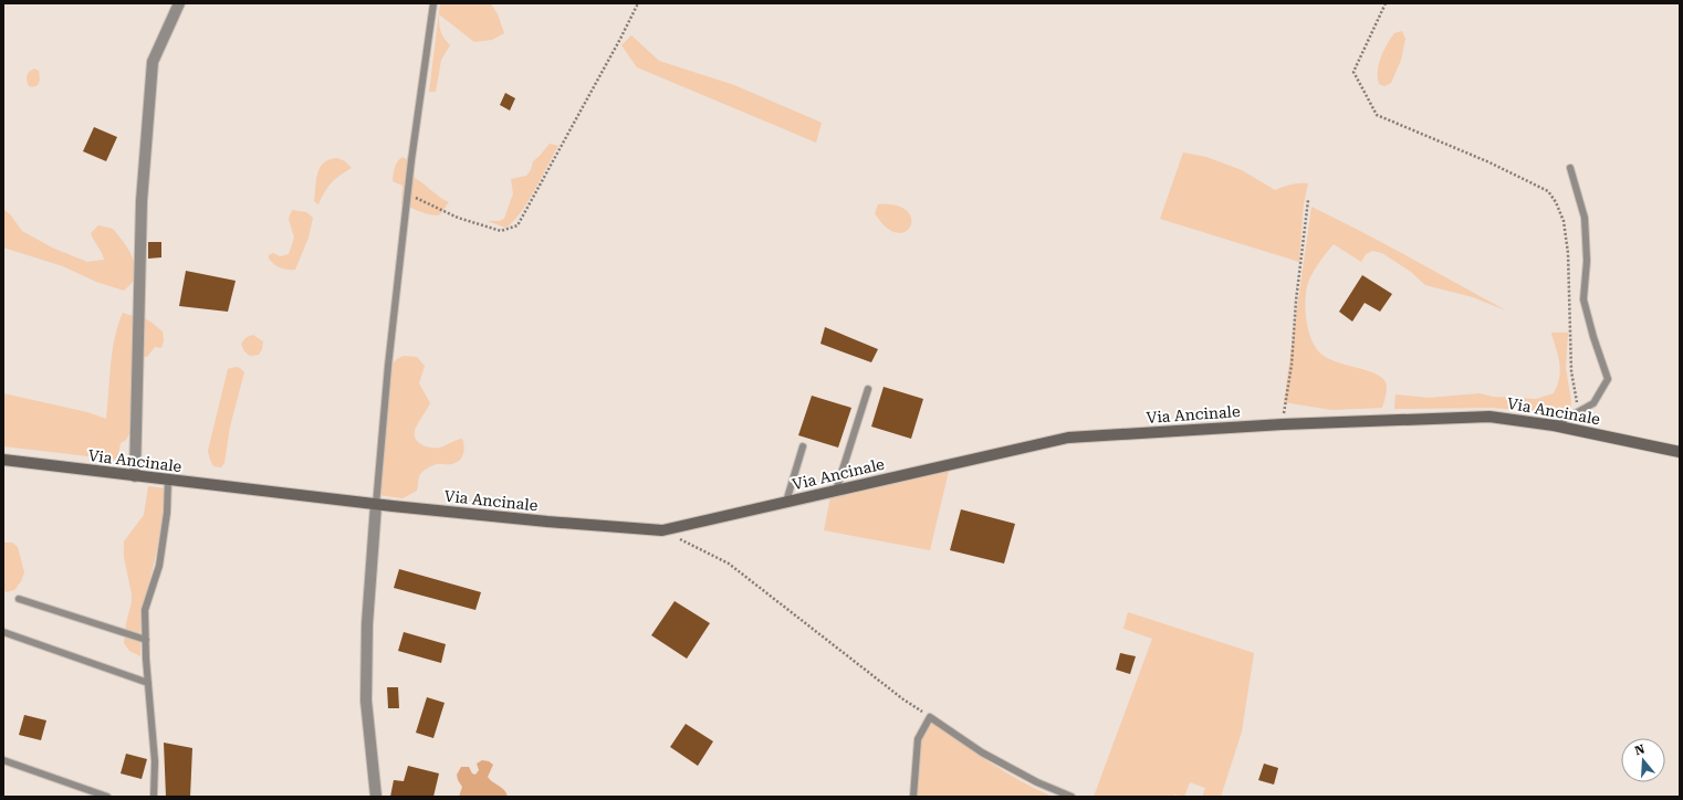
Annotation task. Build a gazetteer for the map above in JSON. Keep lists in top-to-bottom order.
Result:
{
  "streets": {
    "main road": ["Via Ancinale"]
  },
  "north": "top"
}
